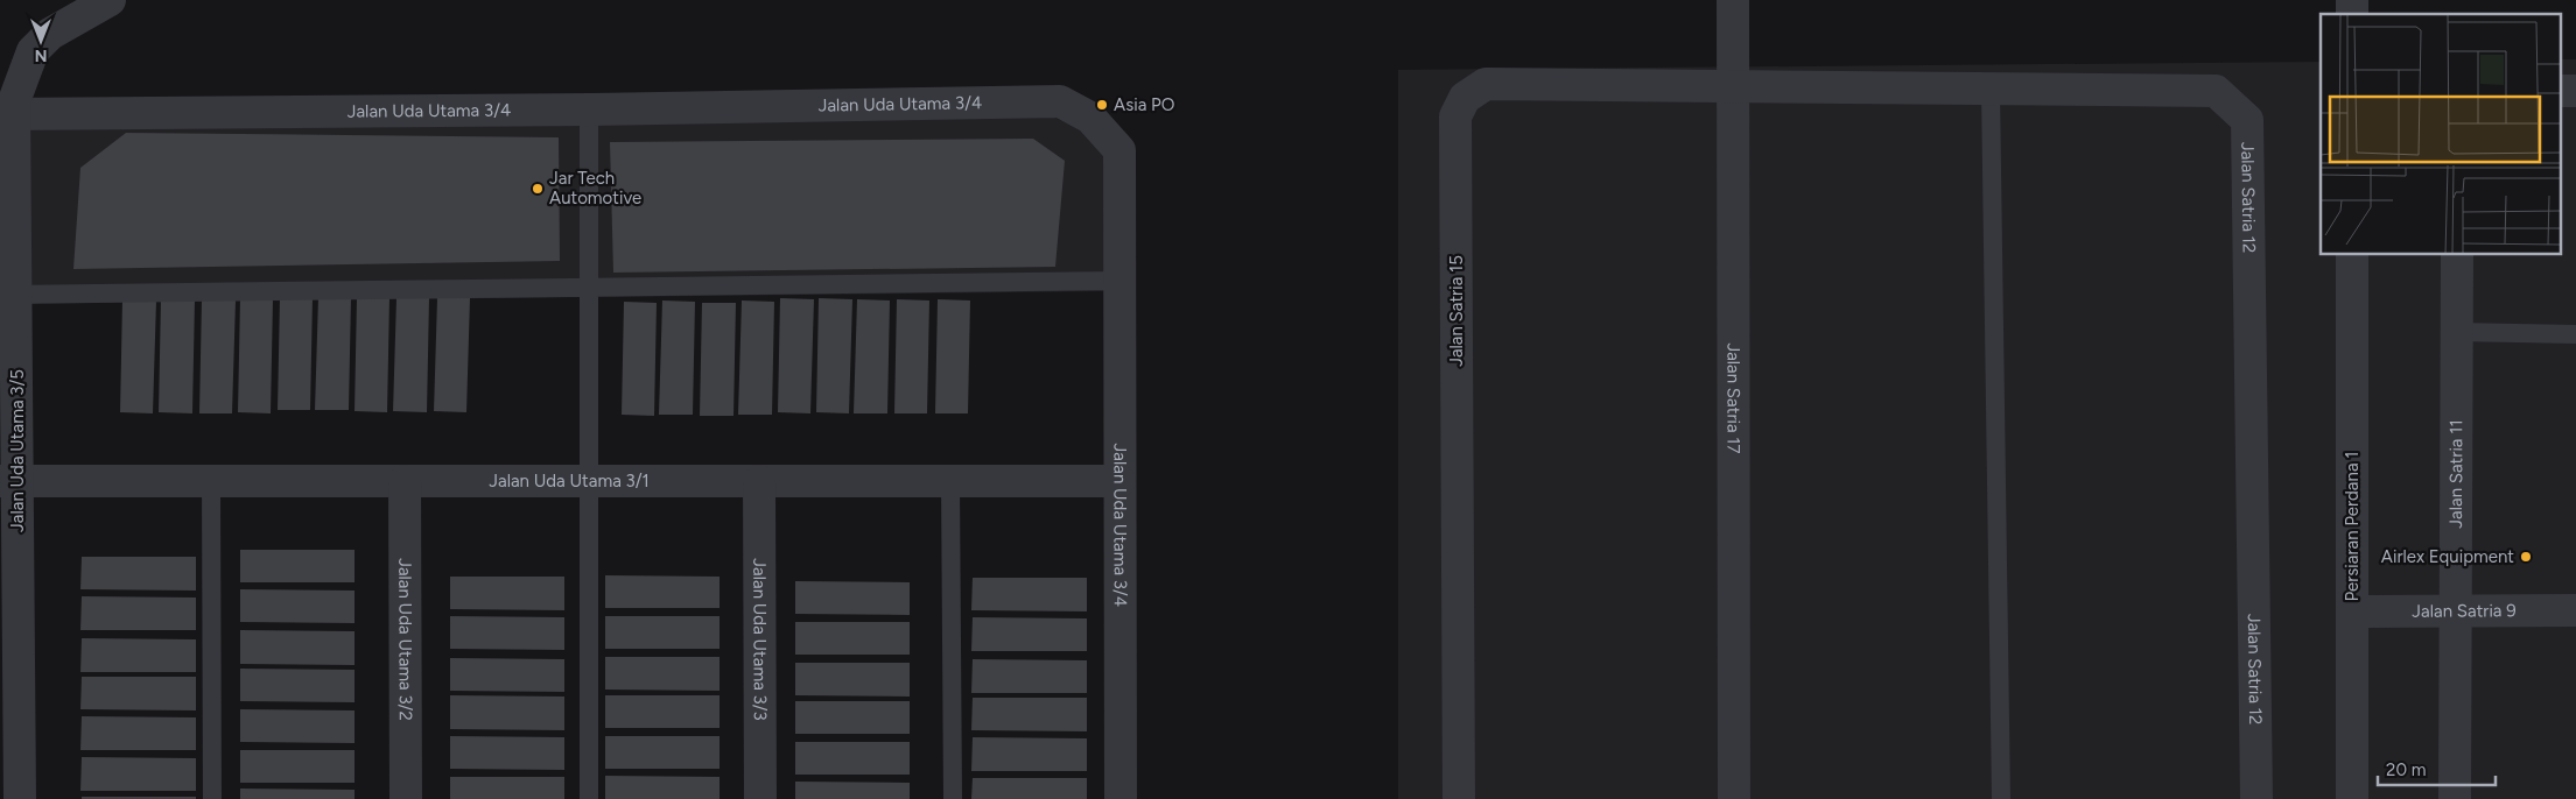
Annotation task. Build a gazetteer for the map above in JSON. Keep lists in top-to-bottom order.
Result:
{
  "streets": {
    "street": [
      "Jalan Uda Utama 3/4",
      "Jalan Satria 12",
      "Jalan Satria 15",
      "Jalan Satria 17",
      "Jalan Uda Utama 3/5",
      "Jalan Satria 11",
      "Jalan Uda Utama 3/1",
      "Persiaran Perdana 1",
      "Jalan Satria 9",
      "Jalan Uda Utama 3/2",
      "Jalan Uda Utama 3/3"
    ]
  },
  "crossings": [
    ["Jalan Uda Utama 3/4", "Jalan Uda Utama 3/5"],
    ["Jalan Uda Utama 3/4", "Jalan Uda Utama 3/1"],
    ["Jalan Satria 12", "Jalan Satria 15"],
    ["Jalan Satria 12", "Jalan Satria 17"],
    ["Jalan Satria 15", "Jalan Satria 17"],
    ["Jalan Uda Utama 3/5", "Jalan Uda Utama 3/1"],
    ["Jalan Satria 11", "Jalan Satria 9"],
    ["Jalan Uda Utama 3/1", "Jalan Uda Utama 3/2"],
    ["Jalan Uda Utama 3/1", "Jalan Uda Utama 3/3"],
    ["Persiaran Perdana 1", "Jalan Satria 9"]
  ],
  "places": ["Asia PO", "Jar Tech Automotive", "Airlex Equipment"],
  "scale_bar": "20 m",
  "north": "bottom"
}
